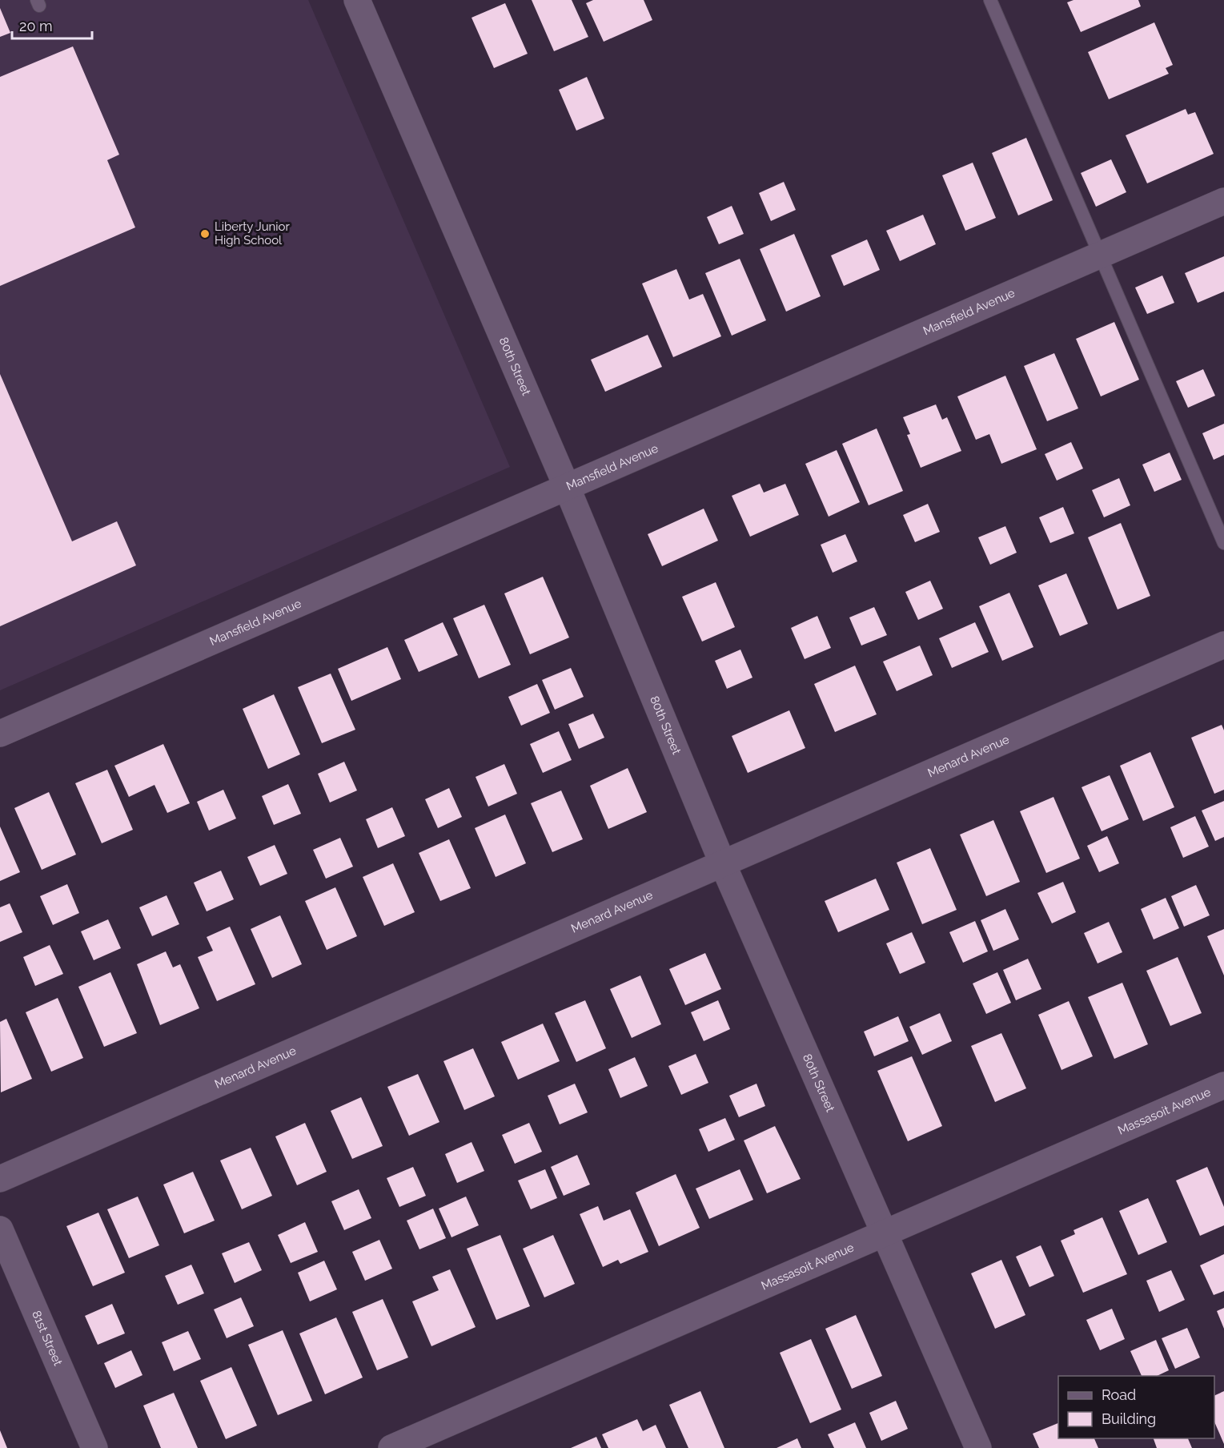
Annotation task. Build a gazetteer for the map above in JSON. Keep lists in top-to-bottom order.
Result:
{
  "streets": {
    "street": [
      "Mansfield Avenue",
      "80th Street",
      "Menard Avenue",
      "Massasoit Avenue",
      "81st Street"
    ]
  },
  "crossings": [
    ["Mansfield Avenue", "80th Street"],
    ["80th Street", "Menard Avenue"],
    ["80th Street", "Massasoit Avenue"]
  ],
  "places": ["Liberty Junior High School"],
  "legend": ["Road", "Building"],
  "scale_bar": "20 m"
}
